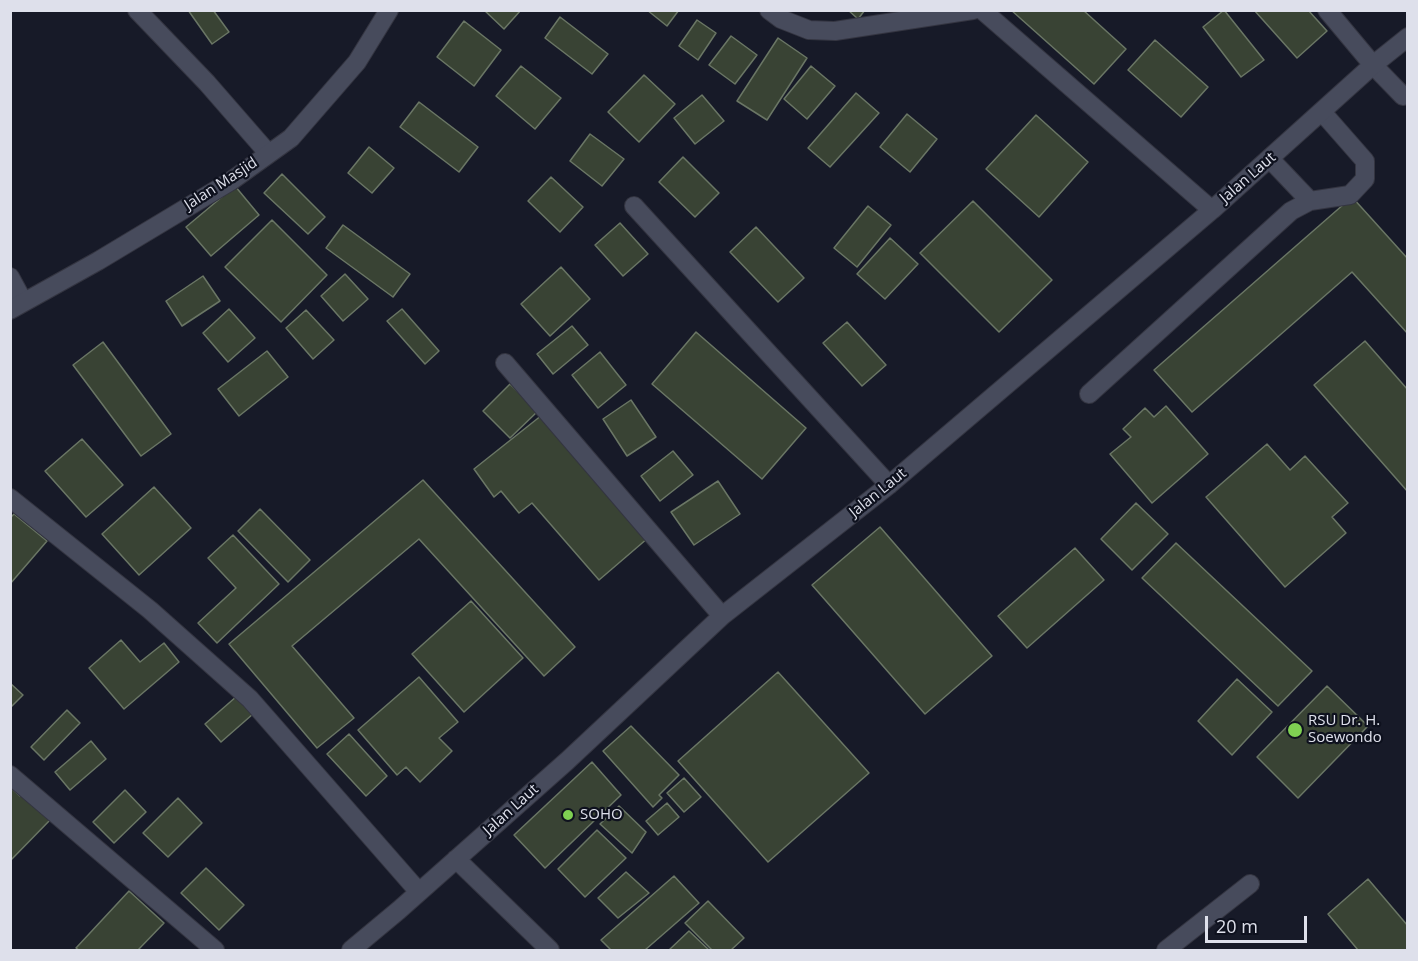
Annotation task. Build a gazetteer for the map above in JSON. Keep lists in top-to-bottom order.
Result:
{
  "streets": {
    "street": ["Jalan Laut", "Jalan Masjid"]
  },
  "places": ["RSU Dr. H. Soewondo", "SOHO"],
  "scale_bar": "20 m"
}
